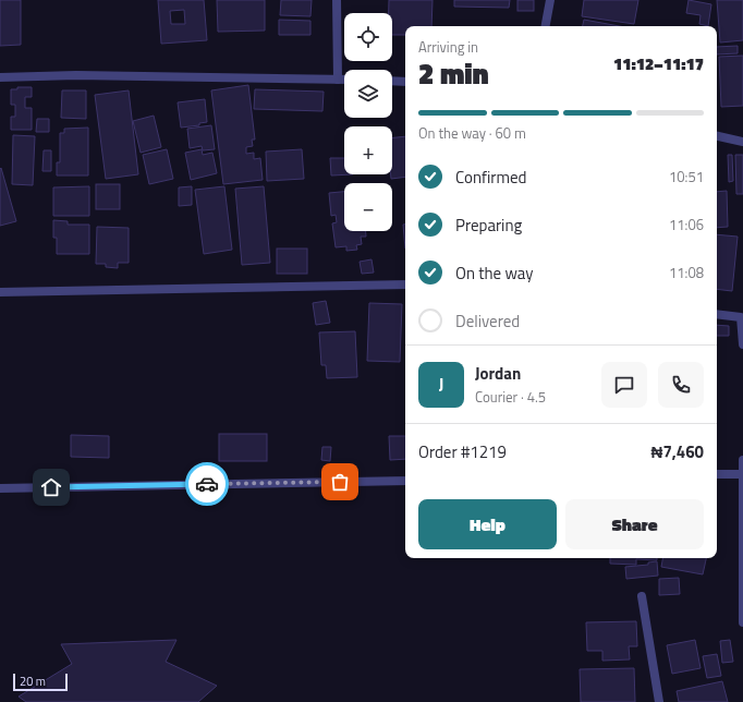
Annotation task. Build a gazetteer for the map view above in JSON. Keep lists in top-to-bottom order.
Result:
{
  "scale_bar": "20 m",
  "page": {
    "map_buttons": ["+", "−"],
    "heading": ["2 min", "Arriving in", "11:12–11:17"],
    "panel": [
      "Jordan",
      "Courier · 4.5",
      "Order #1219",
      "₦7,460"
    ],
    "bar": "On the way · 60 m",
    "list": [
      ["Confirmed", "10:51"],
      ["Preparing", "11:06"],
      ["On the way", "11:08"],
      "Delivered"
    ],
    "round": "J",
    "buttons": ["Help", "Share"],
    "scale": "20 m"
  }
}
